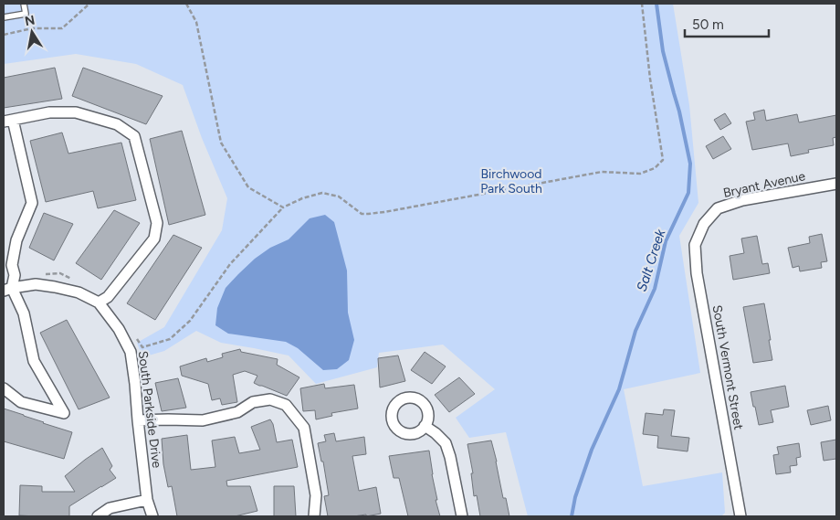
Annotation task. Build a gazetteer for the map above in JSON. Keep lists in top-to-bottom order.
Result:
{
  "streets": {
    "street": ["Bryant Avenue", "South Vermont Street", "South Parkside Drive"]
  },
  "crossings": [
    ["Bryant Avenue", "South Vermont Street"]
  ],
  "water": ["Salt Creek"],
  "parks": ["Birchwood Park South"],
  "scale_bar": "50 m",
  "north": "top"
}
